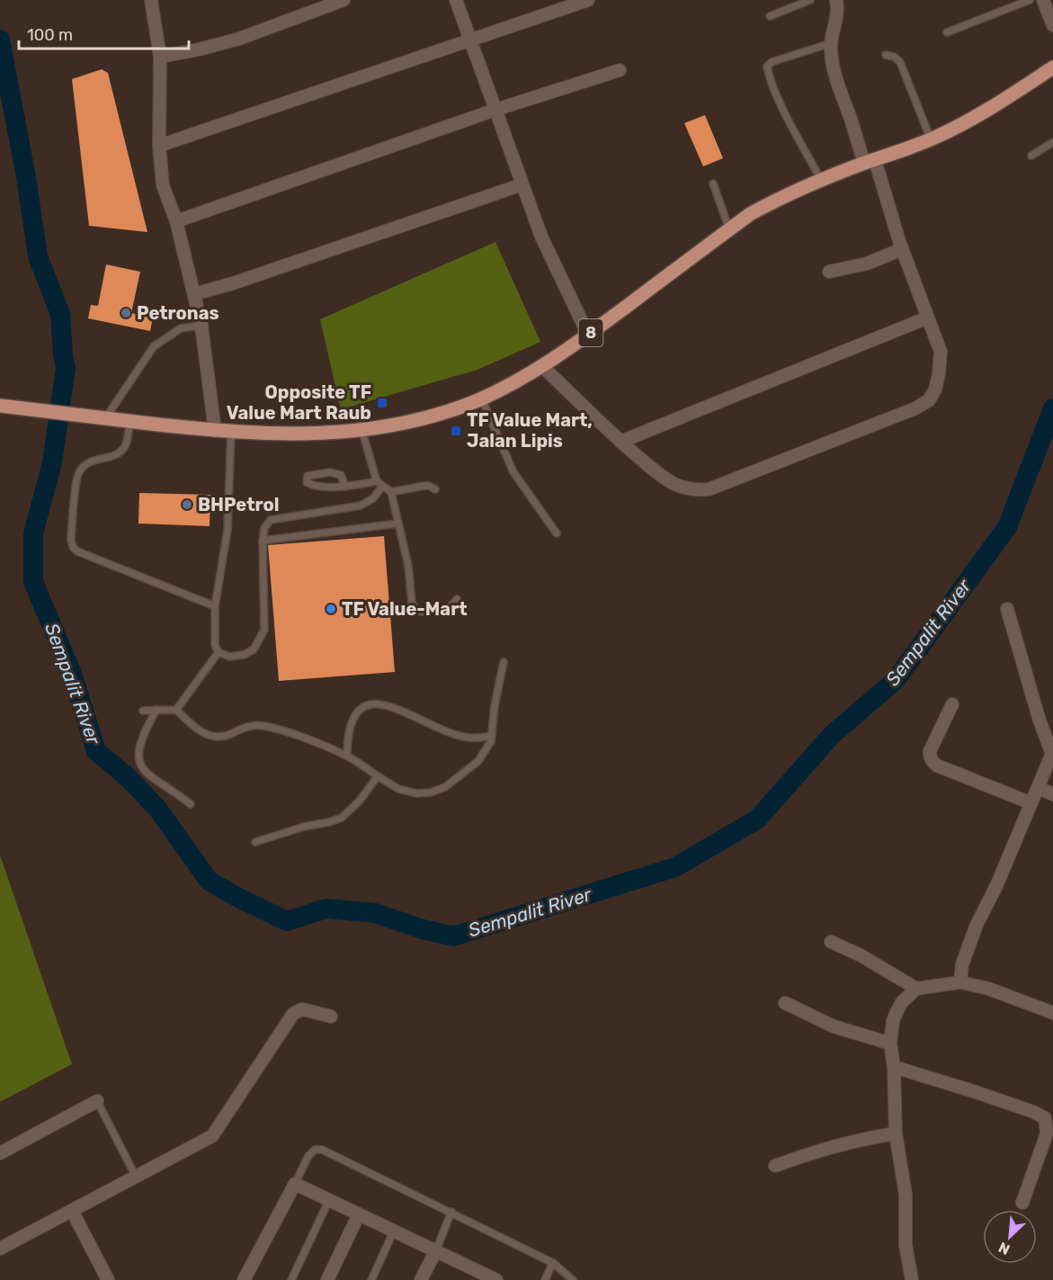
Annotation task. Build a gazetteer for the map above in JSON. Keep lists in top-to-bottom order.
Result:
{
  "streets": {
    "main road": ["8"]
  },
  "water": ["Sempalit River"],
  "places": {
    "other": ["Petronas", "BHPetrol", "TF Value-Mart"],
    "transit": ["Opposite TF Value Mart Raub", "TF Value Mart, Jalan Lipis"]
  },
  "scale_bar": "100 m",
  "north": "bottom left"
}
